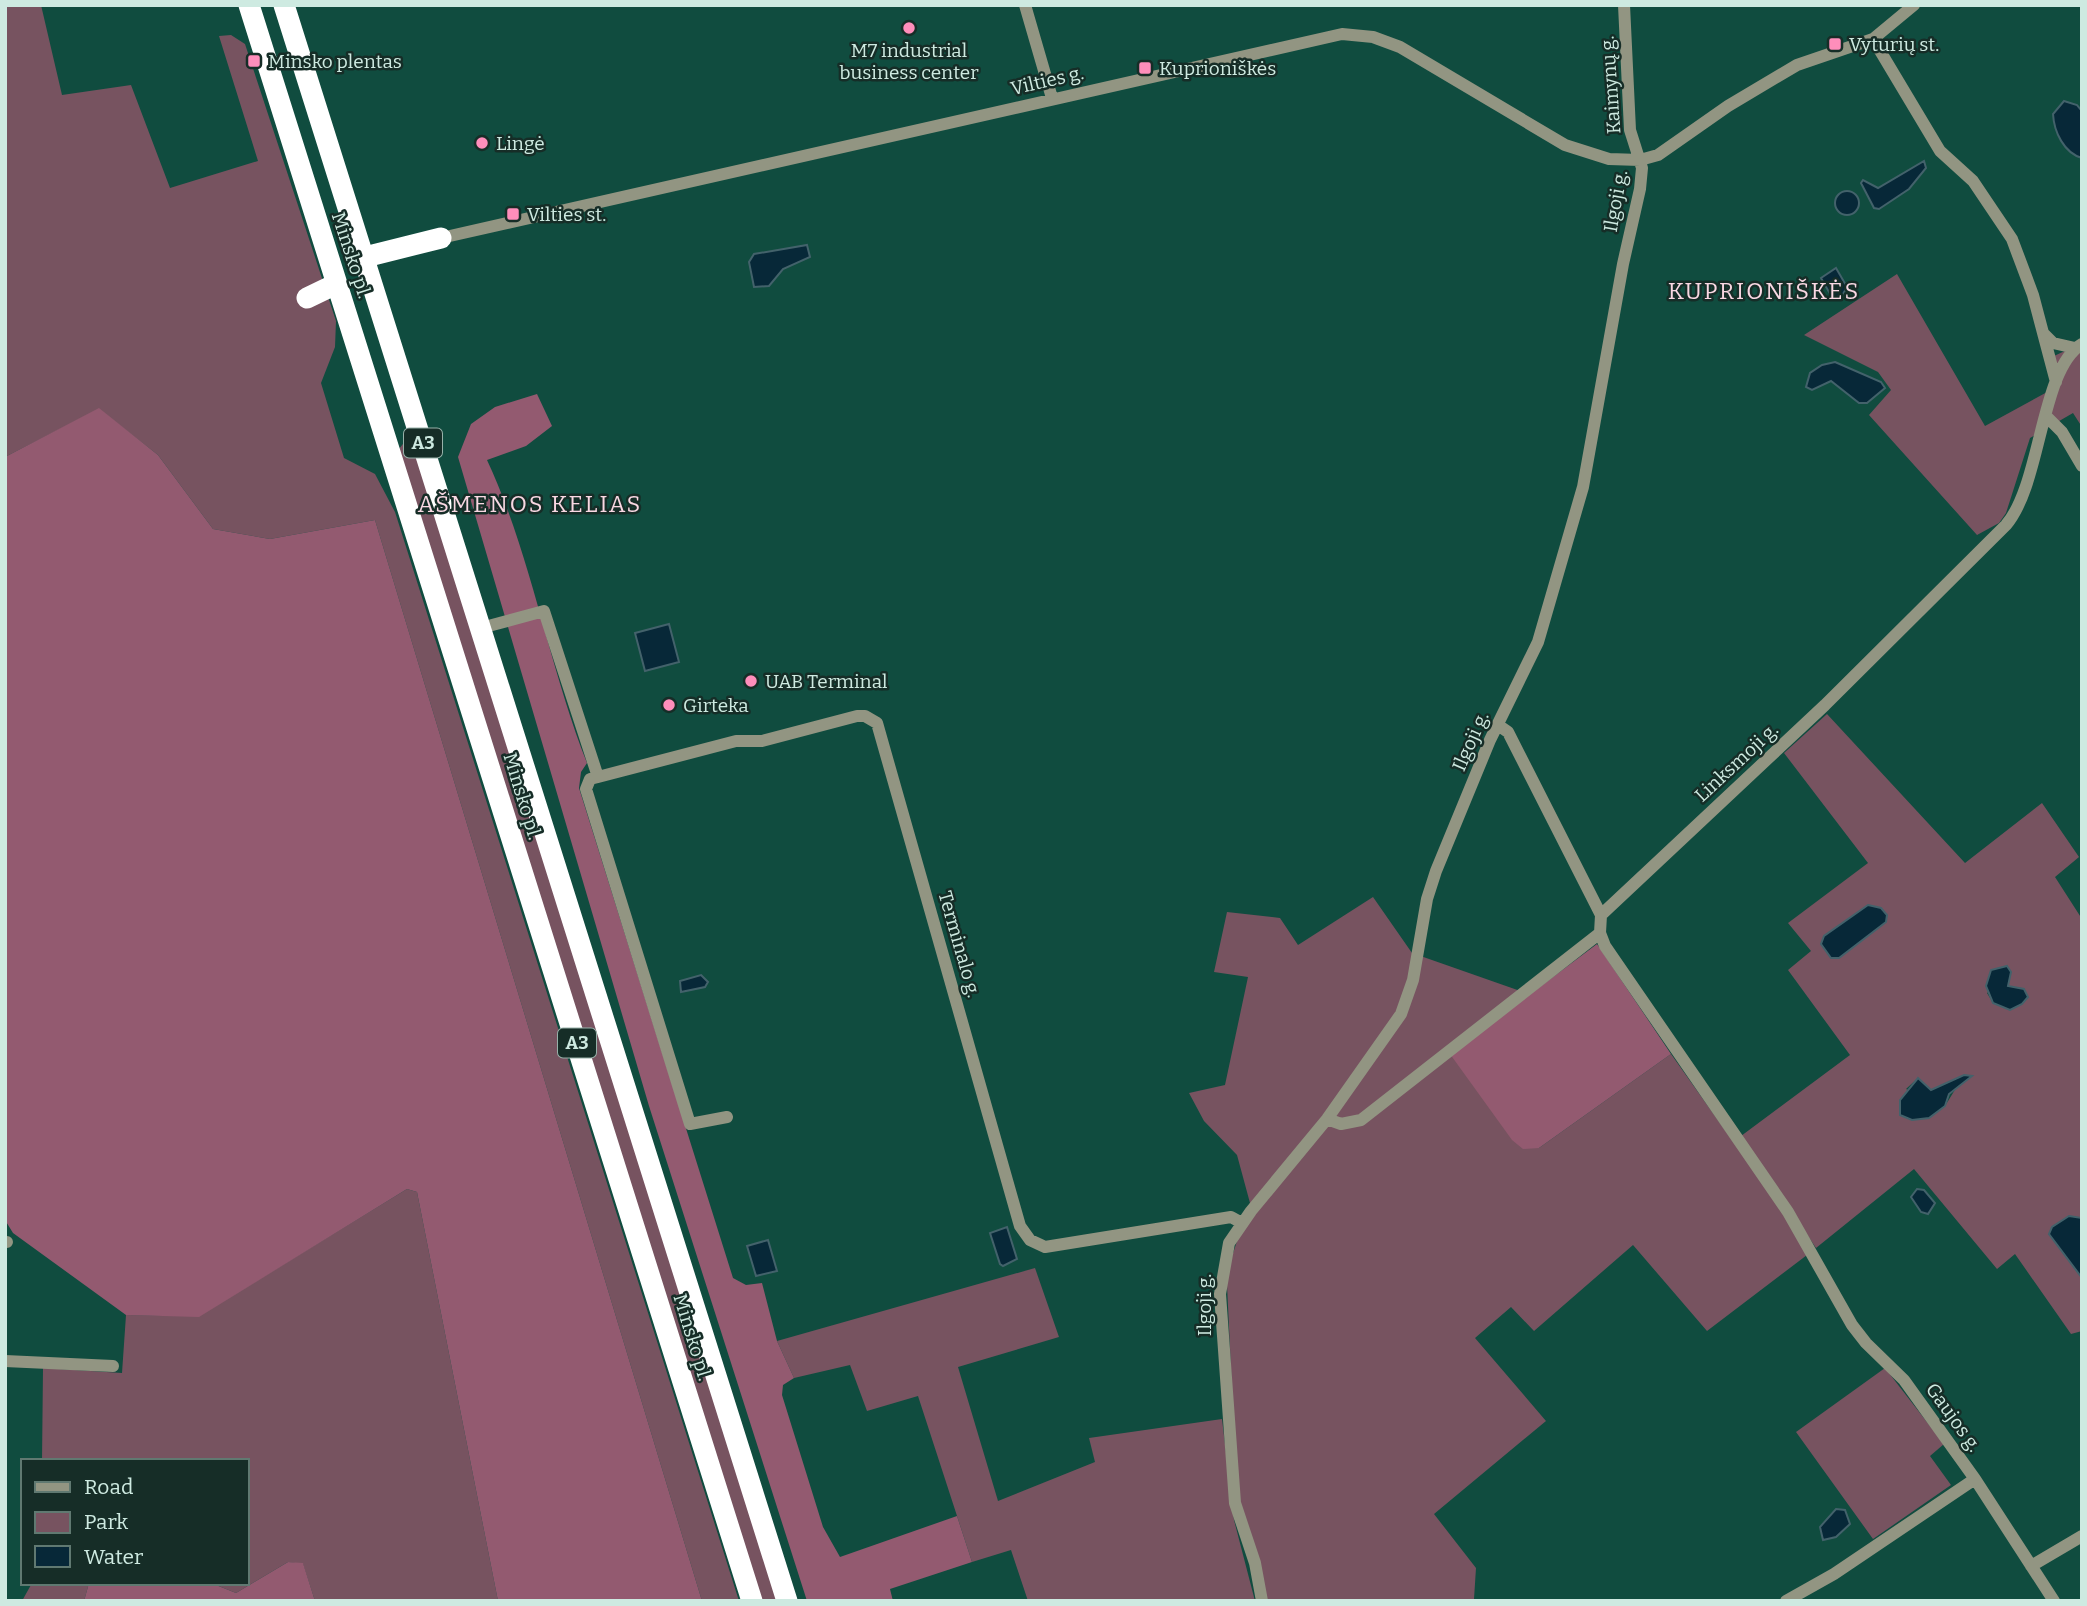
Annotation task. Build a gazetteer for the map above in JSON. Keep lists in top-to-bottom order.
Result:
{
  "streets": {
    "highway": ["Minsko pl.", "A3"],
    "street": [
      "Vilties g.",
      "Kaimynų g.",
      "Ilgoji g.",
      "Linksmoji g.",
      "Terminalo g.",
      "Gaujos g."
    ]
  },
  "crossings": [
    ["Vilties g.", "Kaimynų g."],
    ["Vilties g.", "Ilgoji g."],
    ["Kaimynų g.", "Ilgoji g."],
    ["Ilgoji g.", "Terminalo g."]
  ],
  "districts": ["KUPRIONIŠKĖS", "AŠMENOS KELIAS"],
  "places": {
    "other": [
      "M7 industrial business center",
      "Lingė",
      "UAB Terminal",
      "Girteka"
    ],
    "transit": [
      "Vyturių st.",
      "Minsko plentas",
      "Kuprioniškės",
      "Vilties st."
    ]
  },
  "legend": ["Road", "Park", "Water"]
}
